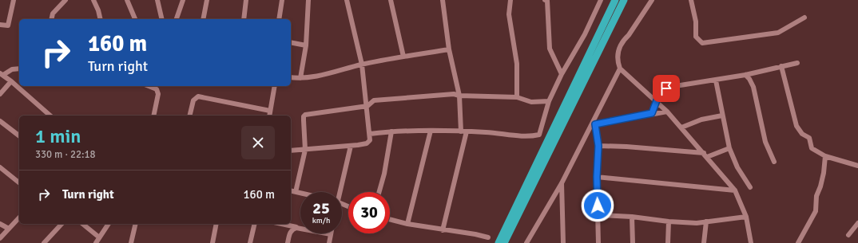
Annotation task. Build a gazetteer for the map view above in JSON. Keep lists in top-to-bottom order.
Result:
{
  "page": {
    "turn": ["160 m", "Turn right"],
    "heading": ["1 min", "330 m · 22:18"],
    "list": [
      {
        "name": "Turn right",
        "value": "160 m"
      }
    ],
    "speed": "25 km/h",
    "limit": "30"
  }
}
